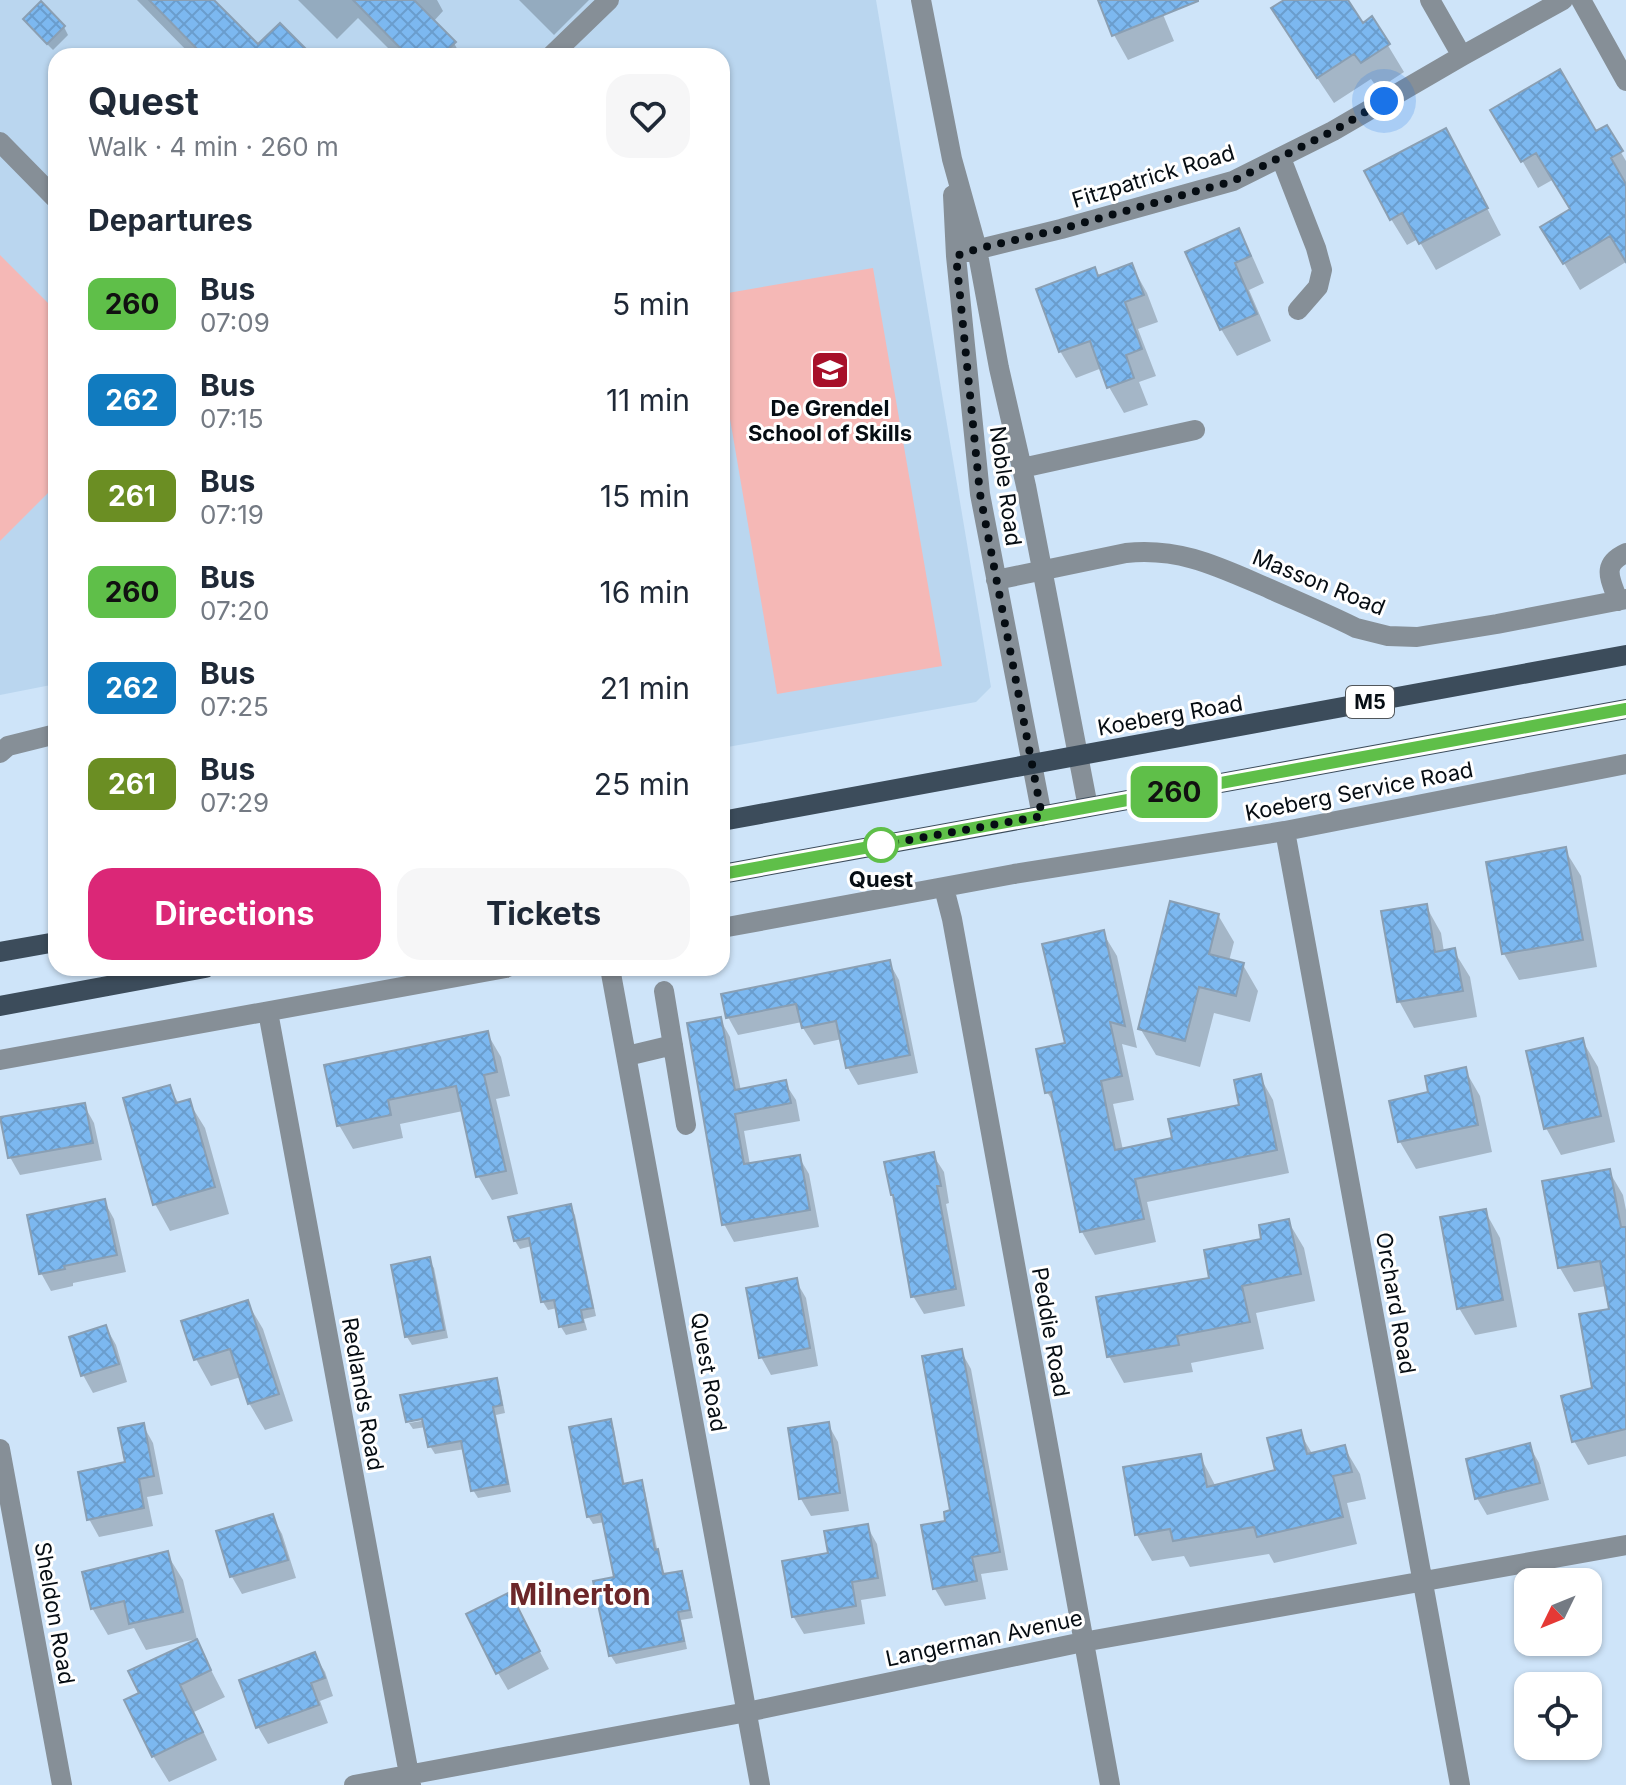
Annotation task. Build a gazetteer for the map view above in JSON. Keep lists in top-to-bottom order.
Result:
{
  "streets": {
    "main road": ["M5", "Koeberg Road"],
    "street": [
      "Fitzpatrick Road",
      "Noble Road",
      "Masson Road",
      "Koeberg Service Road",
      "Orchard Road",
      "Peddie Road",
      "Quest Road",
      "Redlands Road",
      "Sheldon Road",
      "Langerman Avenue"
    ]
  },
  "crossings": [
    ["Fitzpatrick Road", "Noble Road"],
    ["Noble Road", "Masson Road"],
    ["Noble Road", "Koeberg Road"],
    ["Koeberg Service Road", "Orchard Road"],
    ["Koeberg Service Road", "Peddie Road"],
    ["Orchard Road", "Langerman Avenue"],
    ["Peddie Road", "Langerman Avenue"],
    ["Quest Road", "Langerman Avenue"],
    ["Redlands Road", "Langerman Avenue"]
  ],
  "districts": ["Milnerton"],
  "places": {
    "school or university": ["De Grendel School of Skills"],
    "other": ["Quest"]
  },
  "lines": ["bus line 260"],
  "north": "bottom left",
  "page": {
    "on_map": "260",
    "heading": [
      ["Quest", "Walk · 4 min · 260 m"],
      "Departures"
    ],
    "list": [
      {
        "mark": "260",
        "name": "Bus",
        "note": "07:09",
        "value": "5 min"
      },
      {
        "mark": "262",
        "name": "Bus",
        "note": "07:15",
        "value": "11 min"
      },
      {
        "mark": "261",
        "name": "Bus",
        "note": "07:19",
        "value": "15 min"
      },
      {
        "mark": "260",
        "name": "Bus",
        "note": "07:20",
        "value": "16 min"
      },
      {
        "mark": "262",
        "name": "Bus",
        "note": "07:25",
        "value": "21 min"
      },
      {
        "mark": "261",
        "name": "Bus",
        "note": "07:29",
        "value": "25 min"
      }
    ],
    "buttons": ["Directions", "Tickets"]
  }
}
